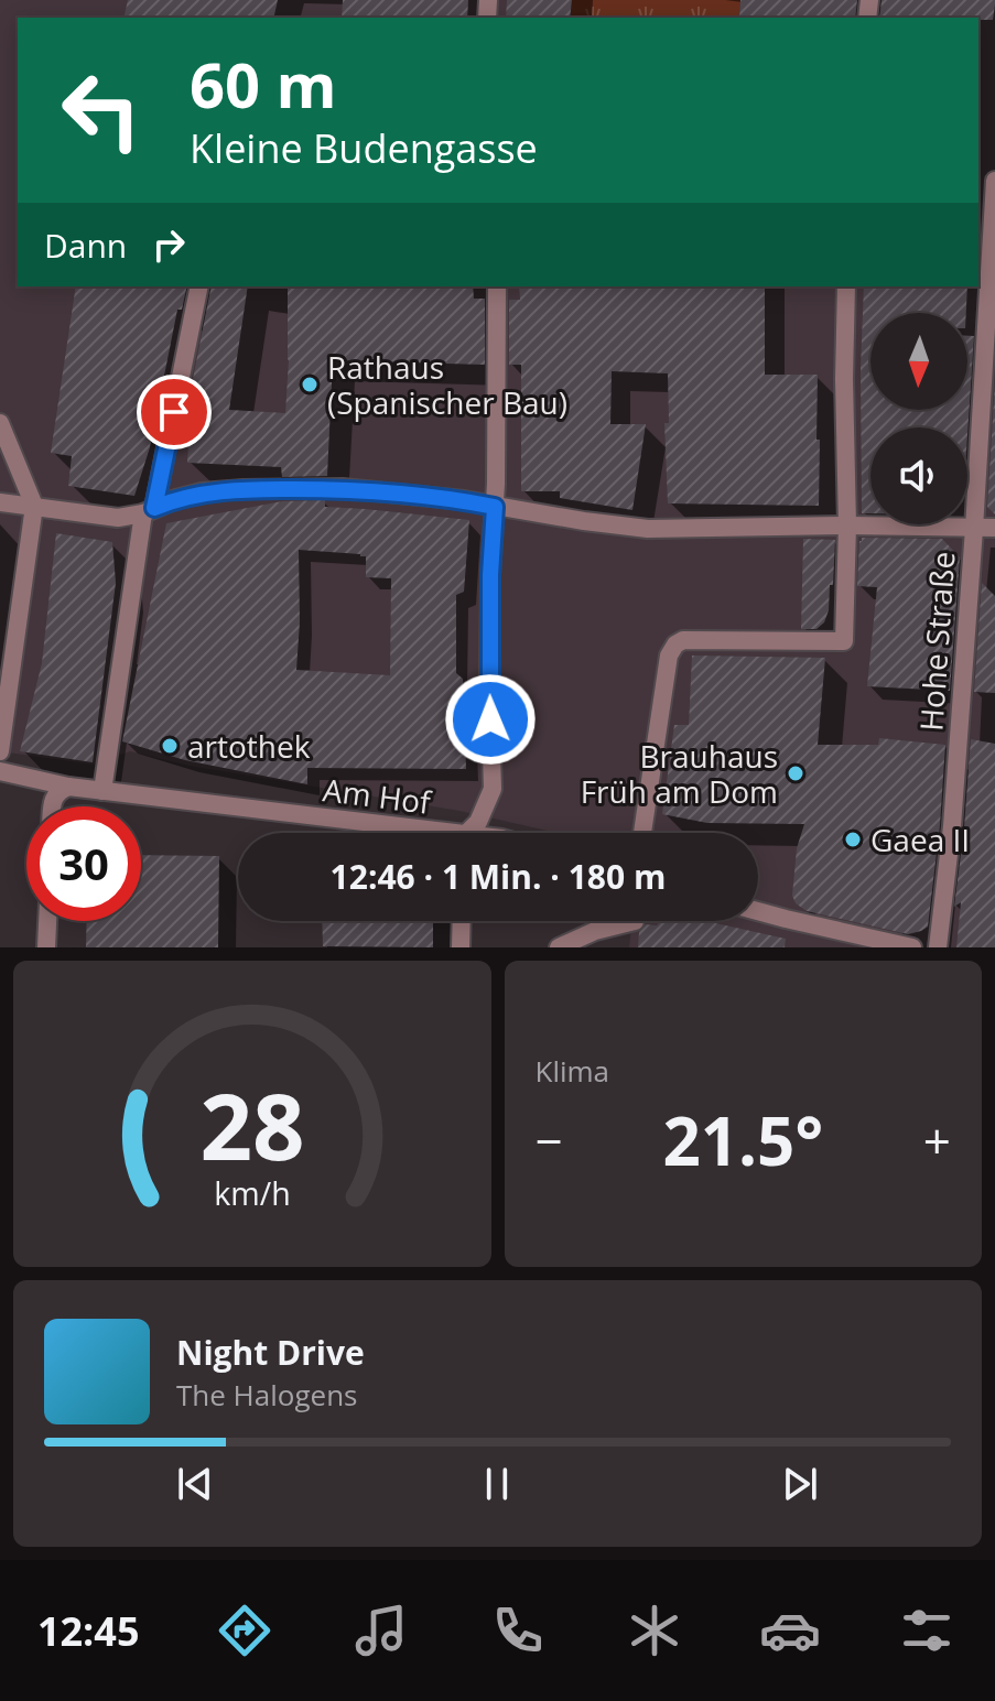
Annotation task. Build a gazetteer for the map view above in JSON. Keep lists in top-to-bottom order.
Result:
{
  "streets": {
    "street": ["Hohe Straße", "Am Hof"]
  },
  "places": [
    "Rathaus (Spanischer Bau)",
    "artothek",
    "Brauhaus Früh am Dom",
    "Gaea II"
  ],
  "north": "bottom",
  "page": {
    "turn": ["60 m", "Kleine Budengasse"],
    "then": "Dann",
    "limit": "30",
    "trip": "12:46 · 1 Min. · 180 m",
    "tile": "Klima",
    "heat": ["−", "21.5°", "+"],
    "song": ["Night Drive", "The Halogens"],
    "tabs": "12:45",
    "gauge": ["28", "km/h"]
  }
}
